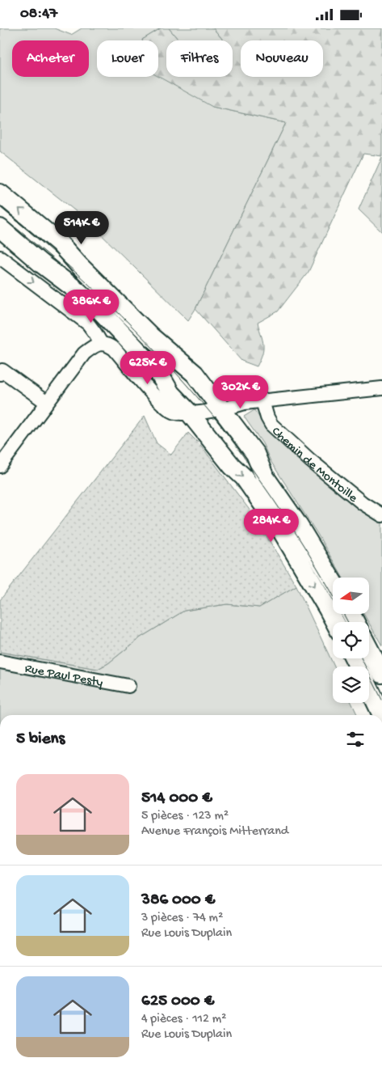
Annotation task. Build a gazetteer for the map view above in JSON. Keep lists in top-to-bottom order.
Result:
{
  "streets": {
    "street": ["Chemin de Montoille", "Rue Paul Pesty"]
  },
  "north": "left",
  "page": {
    "status": "08:47",
    "chip": [
      "Acheter",
      "Louer",
      "Filtres",
      "Nouveau"
    ],
    "price": [
      "514K €",
      "386K €",
      "625K €",
      "302K €",
      "284K €"
    ],
    "heading": "5 biens",
    "list": [
      {
        "name": "514 000 €",
        "note": "5 pièces · 123 m² · Avenue François Mitterrand"
      },
      {
        "name": "386 000 €",
        "note": "3 pièces · 74 m² · Rue Louis Duplain"
      },
      {
        "name": "625 000 €",
        "note": "4 pièces · 112 m² · Rue Louis Duplain"
      }
    ]
  }
}
